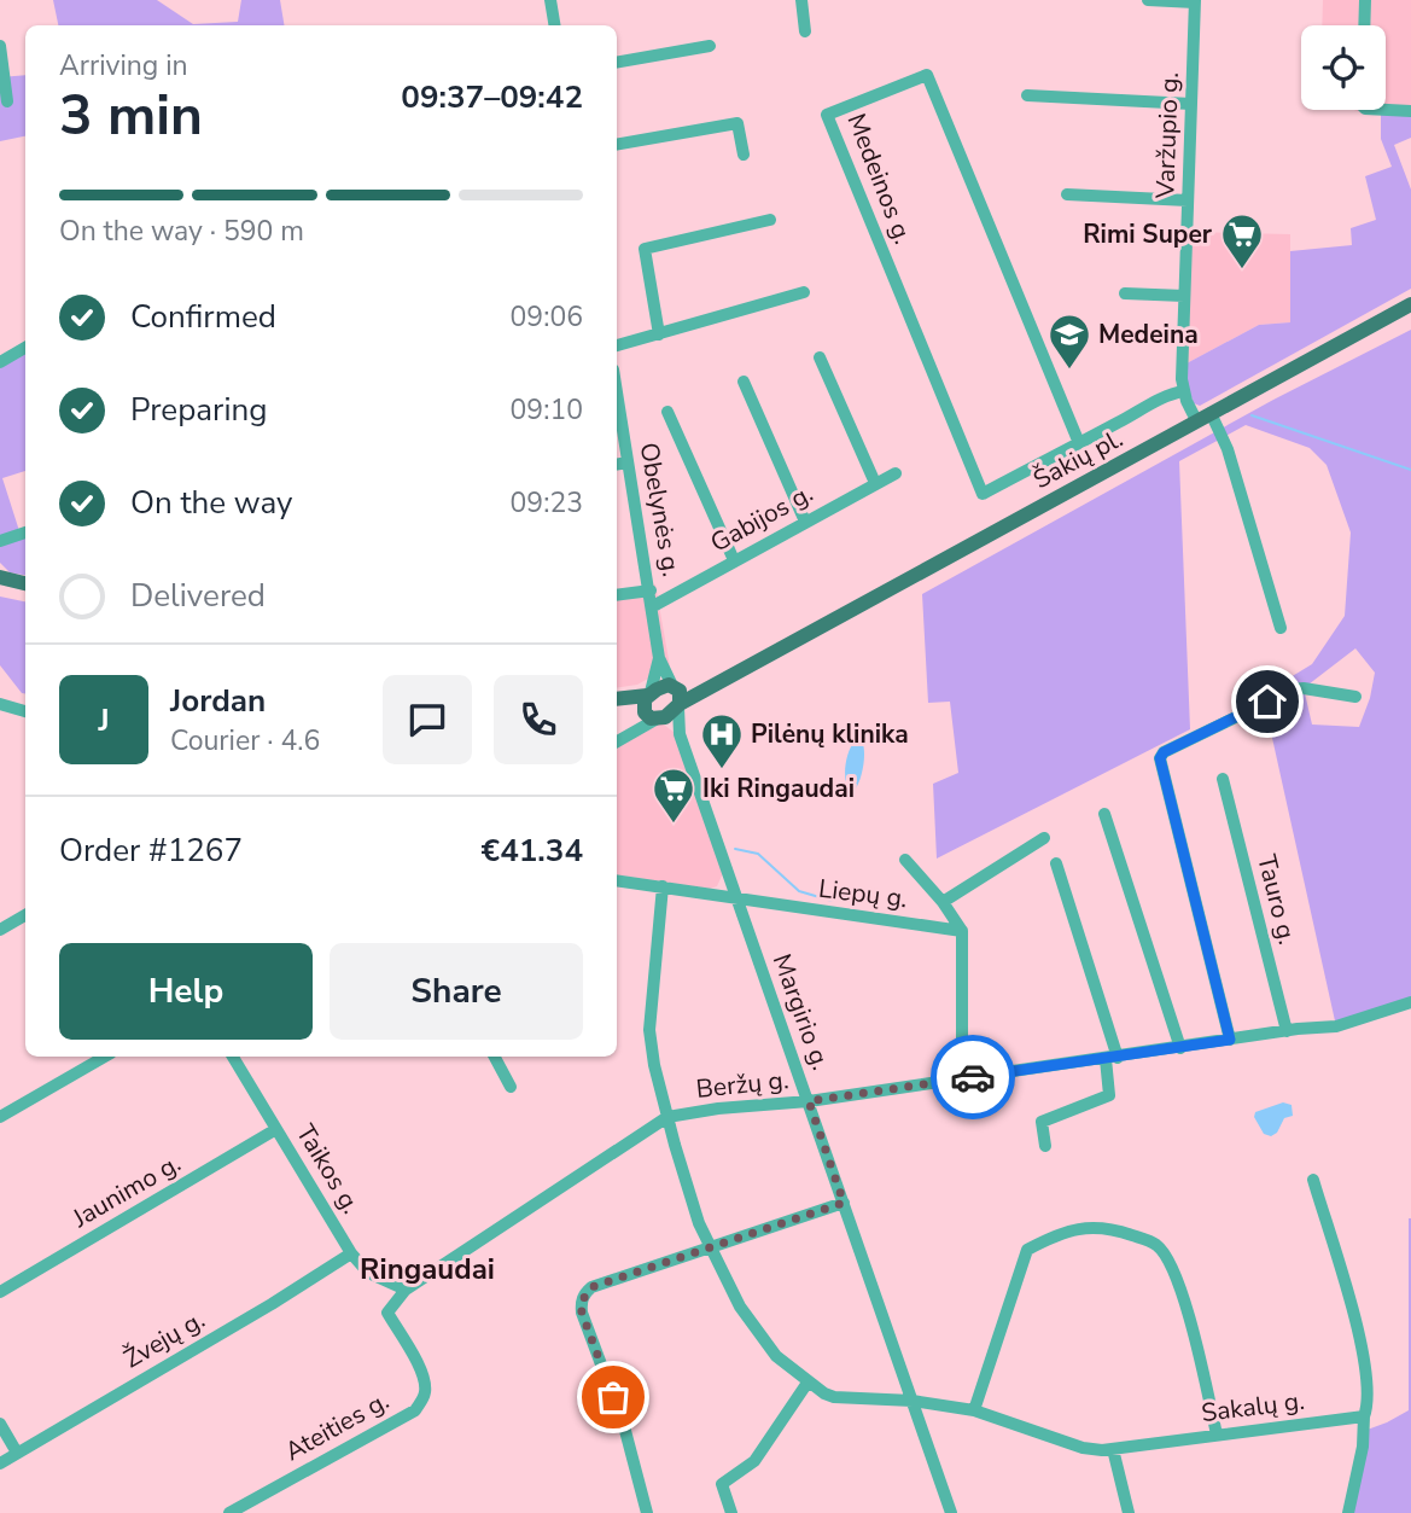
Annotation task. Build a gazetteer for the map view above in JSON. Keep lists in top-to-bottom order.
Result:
{
  "streets": {
    "main road": ["Šakių pl."],
    "street": [
      "Varžupio g.",
      "Medeinos g.",
      "Obelynės g.",
      "Gabijos g.",
      "Liepų g.",
      "Tauro g.",
      "Margirio g.",
      "Beržų g.",
      "Taikos g.",
      "Jaunimo g.",
      "Žvejų g.",
      "Sakalų g.",
      "Ateities g."
    ]
  },
  "crossings": [
    ["Varžupio g.", "Šakių pl."],
    ["Šakių pl.", "Obelynės g."],
    ["Šakių pl.", "Margirio g."],
    ["Obelynės g.", "Gabijos g."],
    ["Obelynės g.", "Margirio g."],
    ["Liepų g.", "Margirio g."],
    ["Tauro g.", "Beržų g."],
    ["Margirio g.", "Beržų g."],
    ["Margirio g.", "Sakalų g."],
    ["Beržų g.", "Taikos g."],
    ["Beržų g.", "Ateities g."],
    ["Taikos g.", "Jaunimo g."],
    ["Taikos g.", "Žvejų g."]
  ],
  "districts": ["Ringaudai"],
  "places": {
    "supermarket": ["Rimi Super", "Iki Ringaudai"],
    "school or university": ["Medeina"],
    "hospital": ["Pilėnų klinika"]
  },
  "page": {
    "heading": ["3 min", "Arriving in", "09:37–09:42"],
    "panel": [
      "Jordan",
      "Courier · 4.6",
      "Order #1267",
      "€41.34"
    ],
    "bar": "On the way · 590 m",
    "list": [
      ["Confirmed", "09:06"],
      ["Preparing", "09:10"],
      ["On the way", "09:23"],
      "Delivered"
    ],
    "round": "J",
    "buttons": ["Help", "Share"]
  }
}
